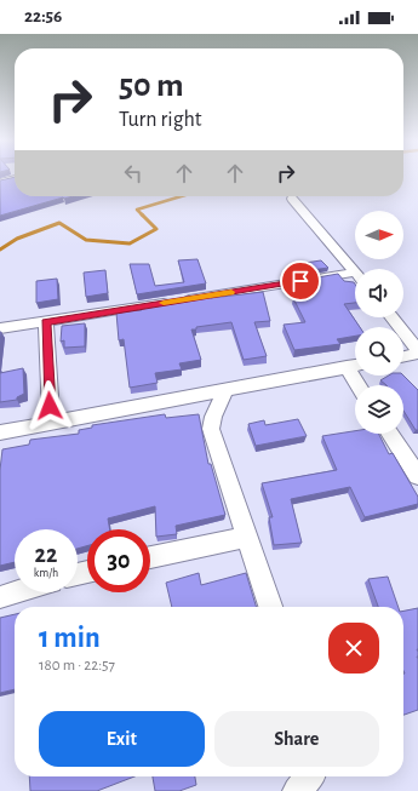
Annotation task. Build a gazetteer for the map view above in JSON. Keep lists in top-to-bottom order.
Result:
{
  "north": "right",
  "page": {
    "status": "22:56",
    "turn": ["50 m", "Turn right"],
    "speed": "22 km/h",
    "limit": "30",
    "heading": ["1 min", "180 m · 22:57"],
    "buttons": ["Exit", "Share"]
  }
}
